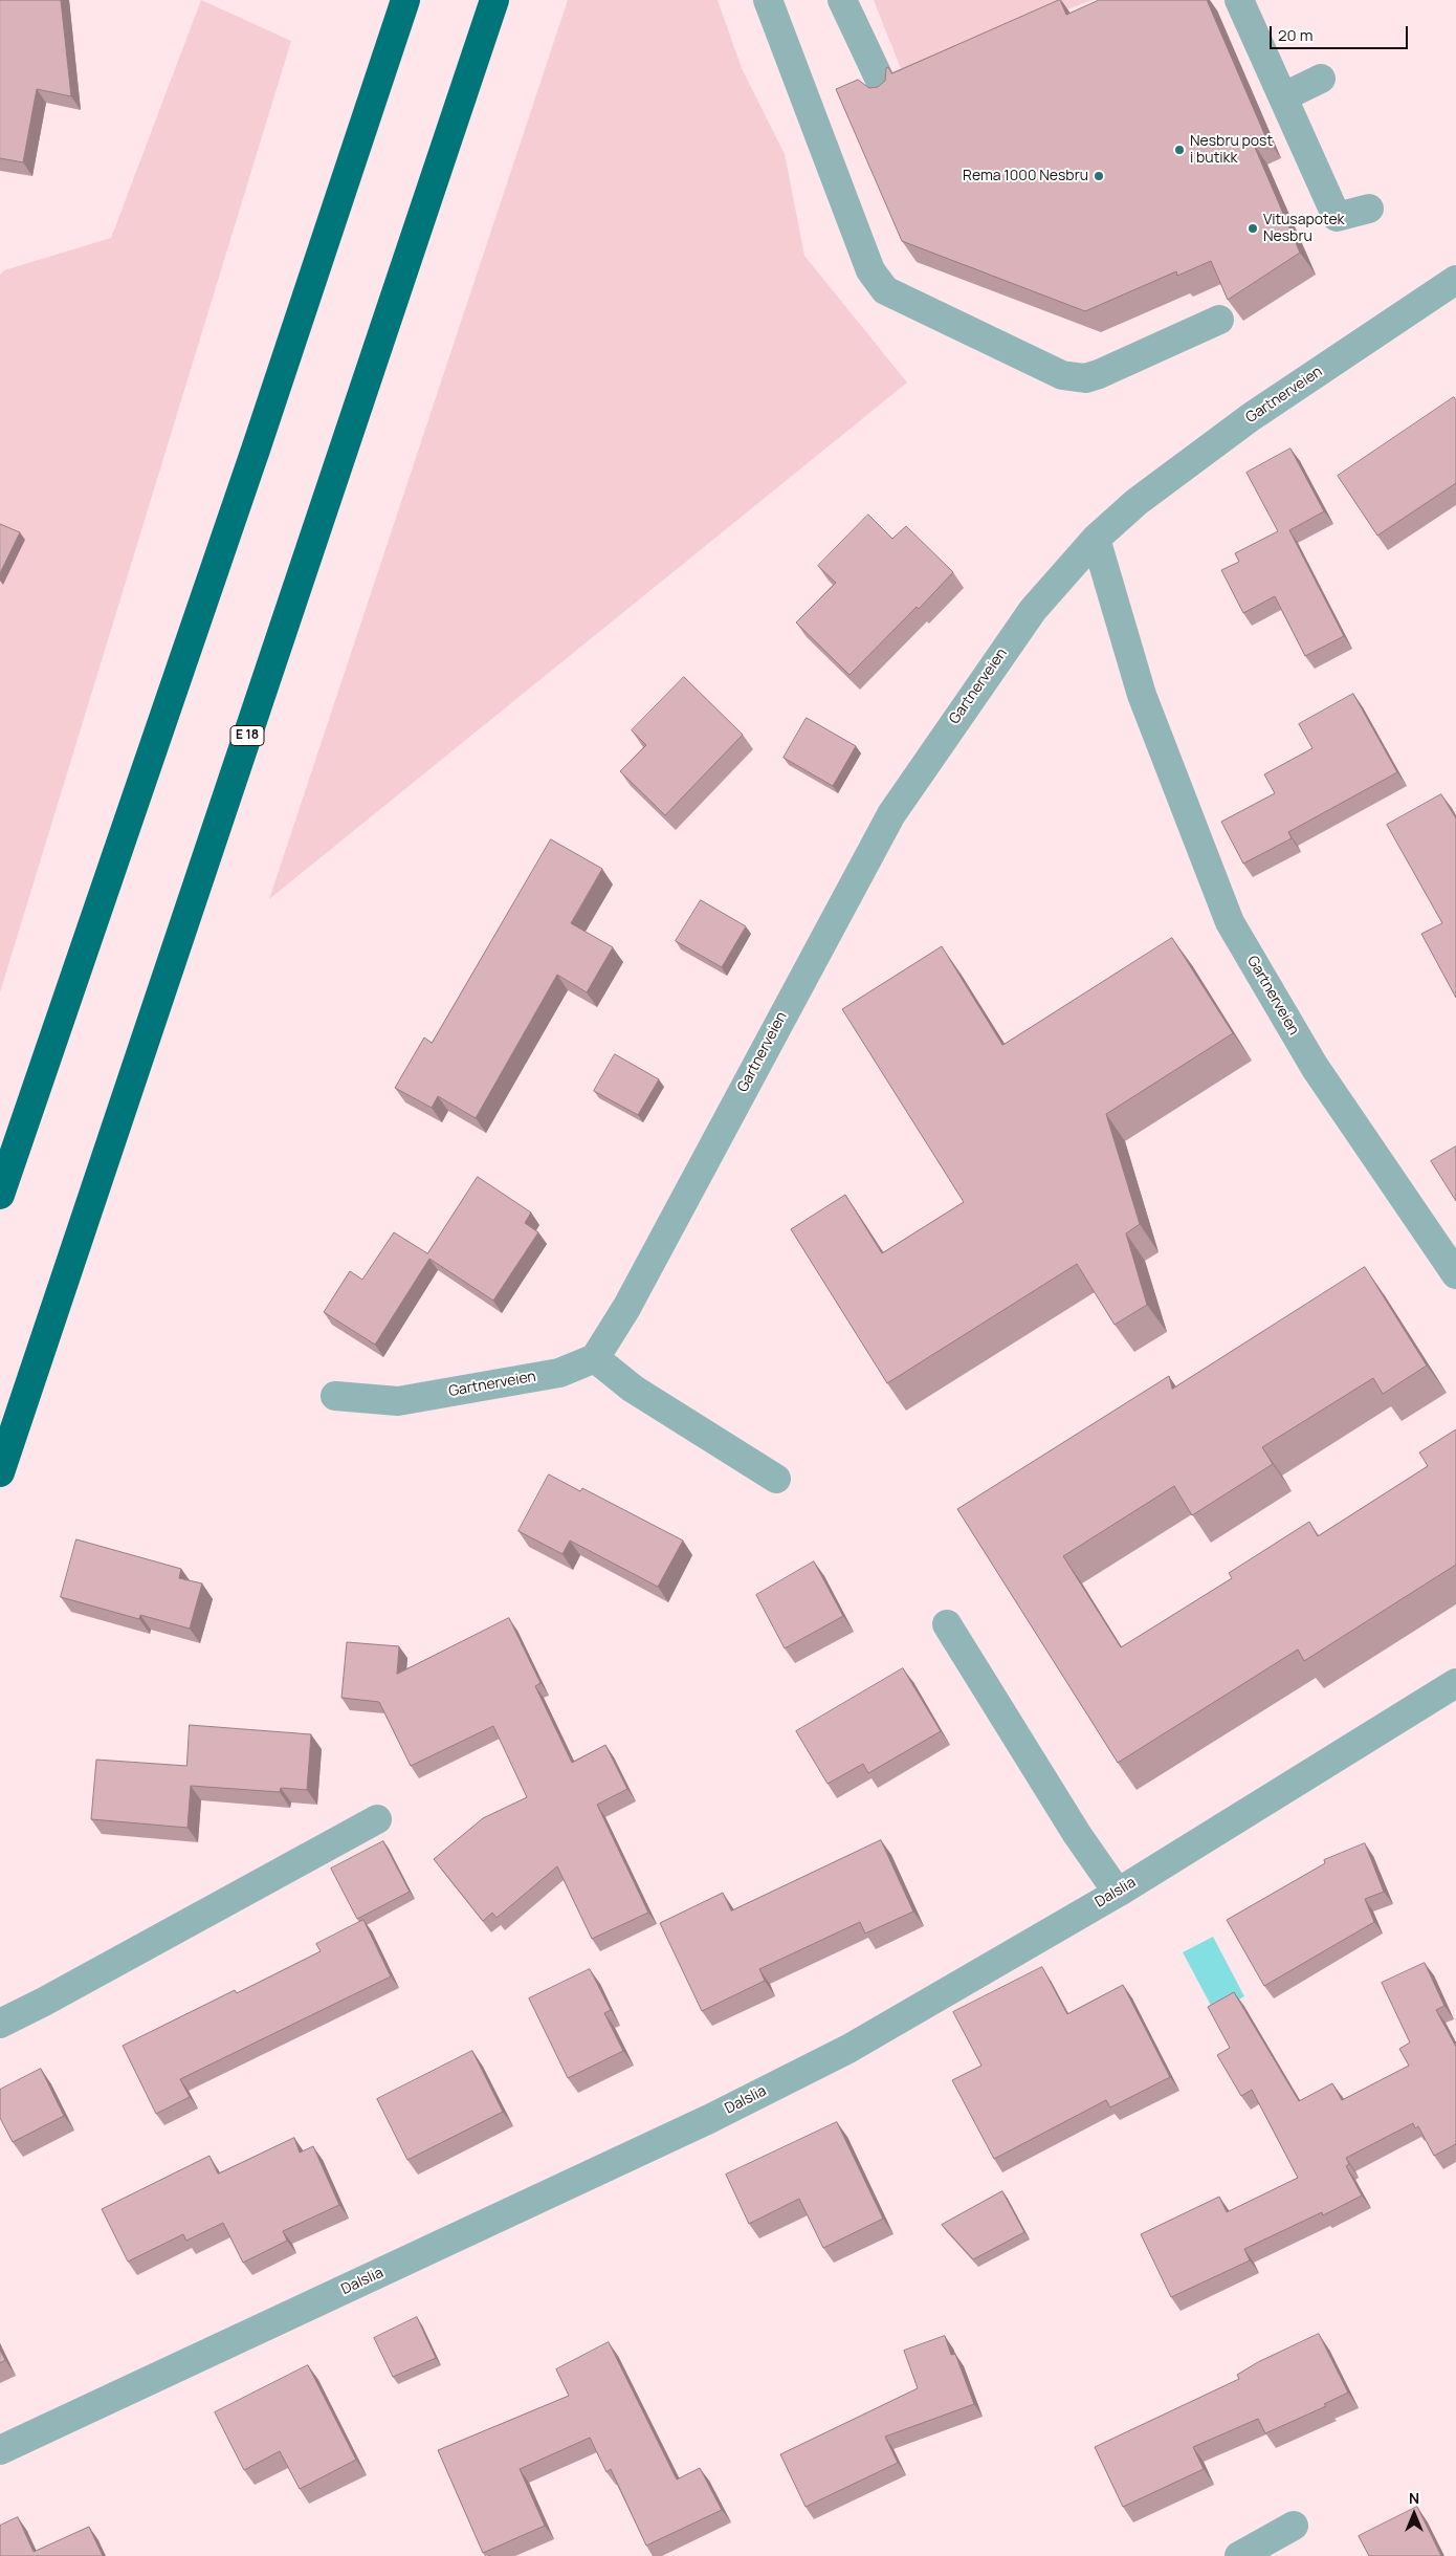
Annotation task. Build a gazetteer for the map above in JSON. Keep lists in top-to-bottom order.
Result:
{
  "streets": {
    "highway": ["E 18"],
    "street": ["Gartnerveien", "Dalslia"]
  },
  "places": ["Nesbru post i butikk", "Rema 1000 Nesbru", "Vitusapotek Nesbru"],
  "scale_bar": "20 m",
  "north": "top"
}
